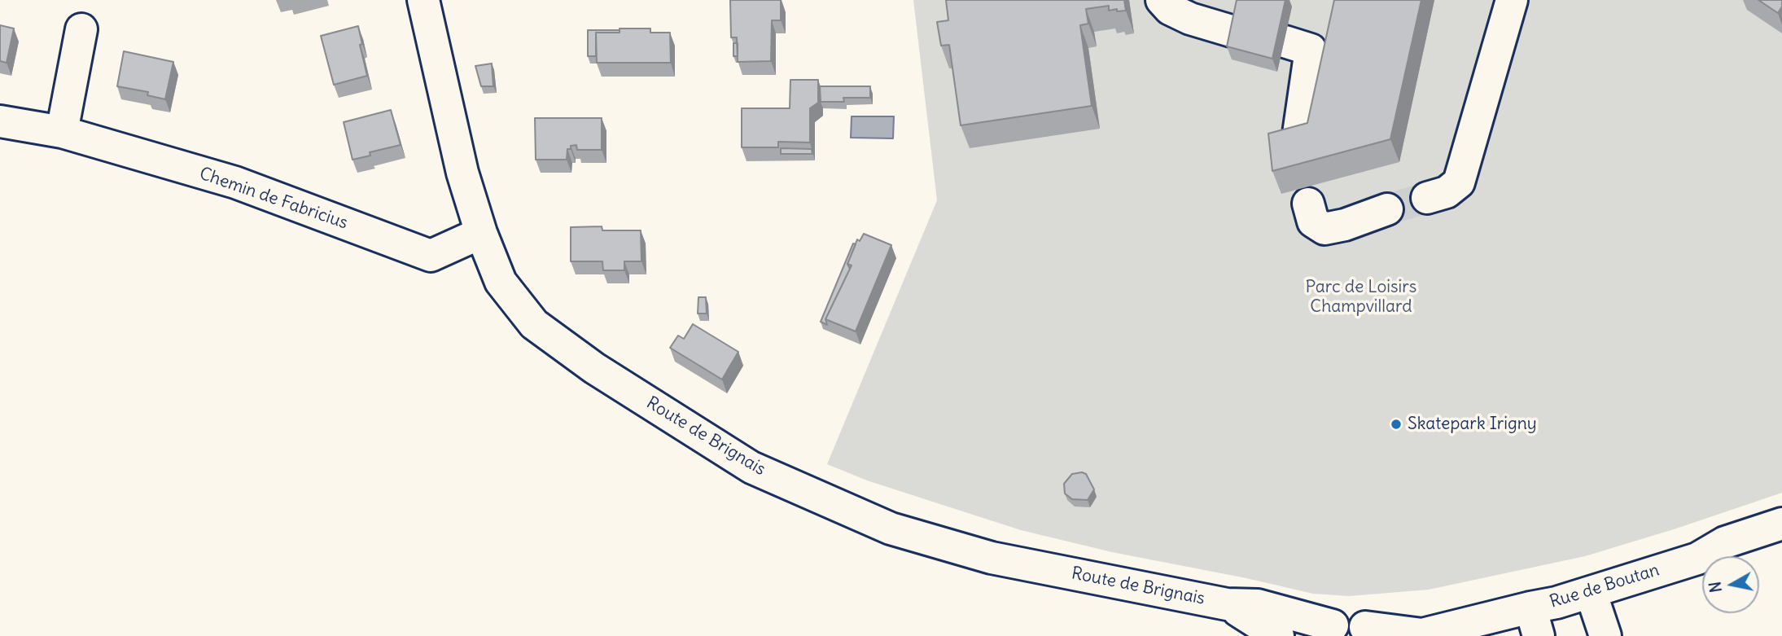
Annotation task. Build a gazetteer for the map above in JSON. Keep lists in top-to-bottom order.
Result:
{
  "streets": {
    "street": ["Chemin de Fabricius", "Route de Brignais", "Rue de Boutan"]
  },
  "crossings": [
    ["Chemin de Fabricius", "Route de Brignais"],
    ["Route de Brignais", "Rue de Boutan"]
  ],
  "parks": ["Parc de Loisirs Champvillard"],
  "places": ["Skatepark Irigny"],
  "north": "left"
}
